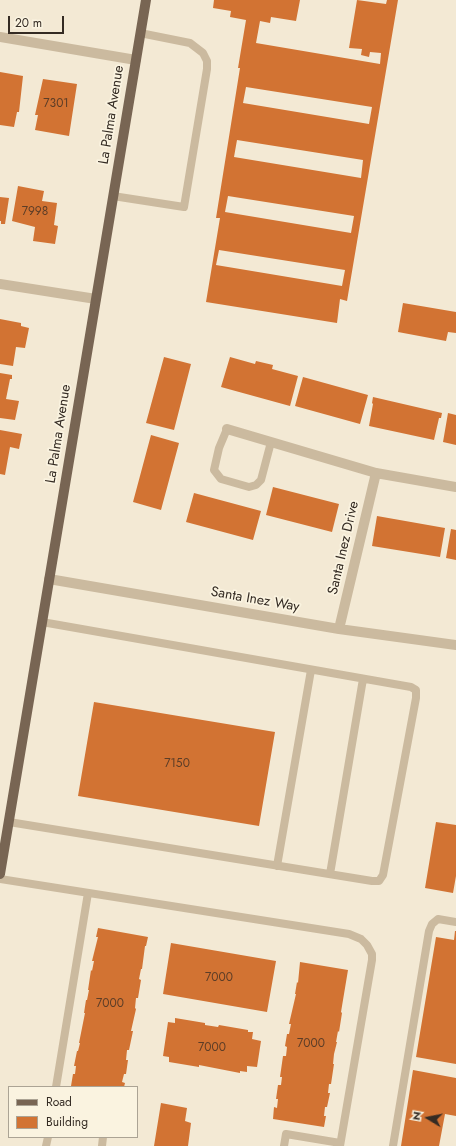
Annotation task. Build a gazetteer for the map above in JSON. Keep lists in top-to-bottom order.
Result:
{
  "streets": {
    "main road": ["La Palma Avenue"],
    "street": ["Santa Inez Drive", "Santa Inez Way"]
  },
  "crossings": [
    ["La Palma Avenue", "Santa Inez Way"],
    ["Santa Inez Drive", "Santa Inez Way"]
  ],
  "house_numbers": [
    "7301",
    "7998",
    "7150",
    "7000",
    "7000",
    "7000",
    "7000"
  ],
  "legend": ["Road", "Building"],
  "scale_bar": "20 m",
  "north": "left"
}
